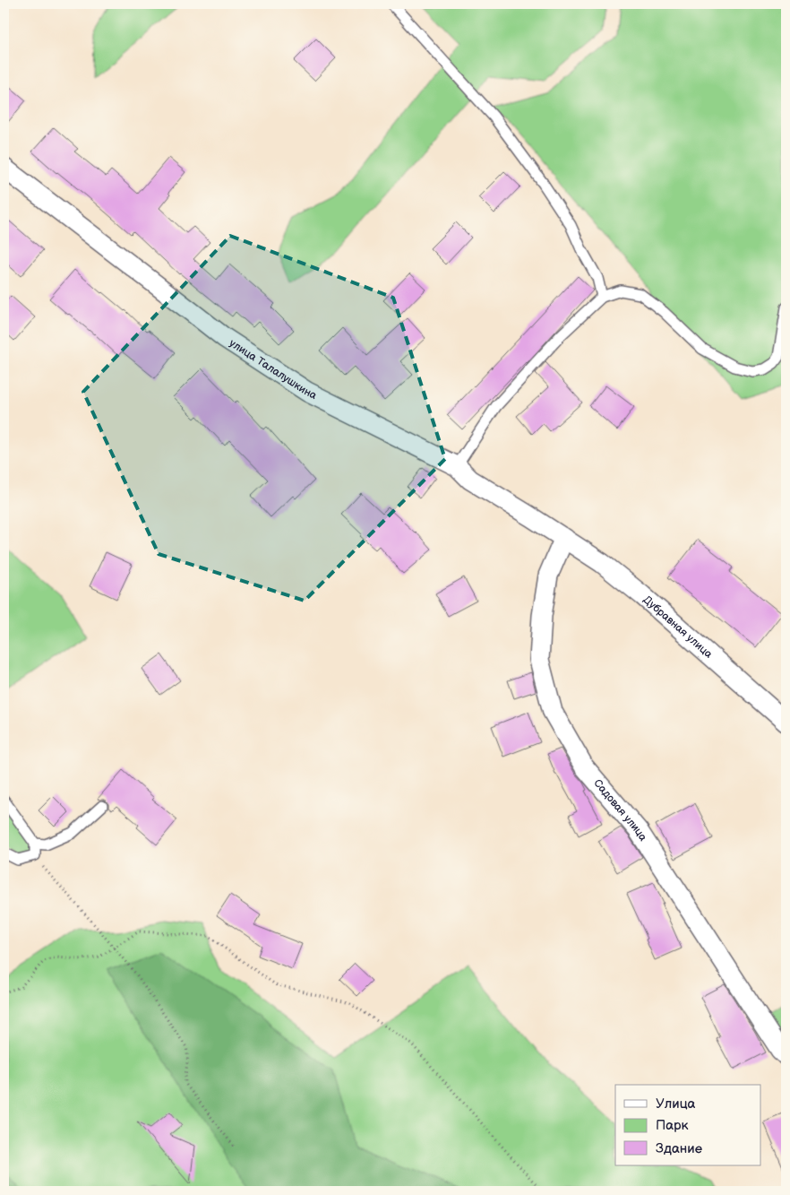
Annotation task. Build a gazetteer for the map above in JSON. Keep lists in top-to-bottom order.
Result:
{
  "streets": {
    "street": ["улица Талалушкина", "Дубравная улица", "Садовая улица"]
  },
  "crossings": [
    ["улица Талалушкина", "Дубравная улица"],
    ["улица Талалушкина", "Садовая улица"],
    ["Дубравная улица", "Садовая улица"]
  ],
  "legend": ["Улица", "Парк", "Здание"]
}
